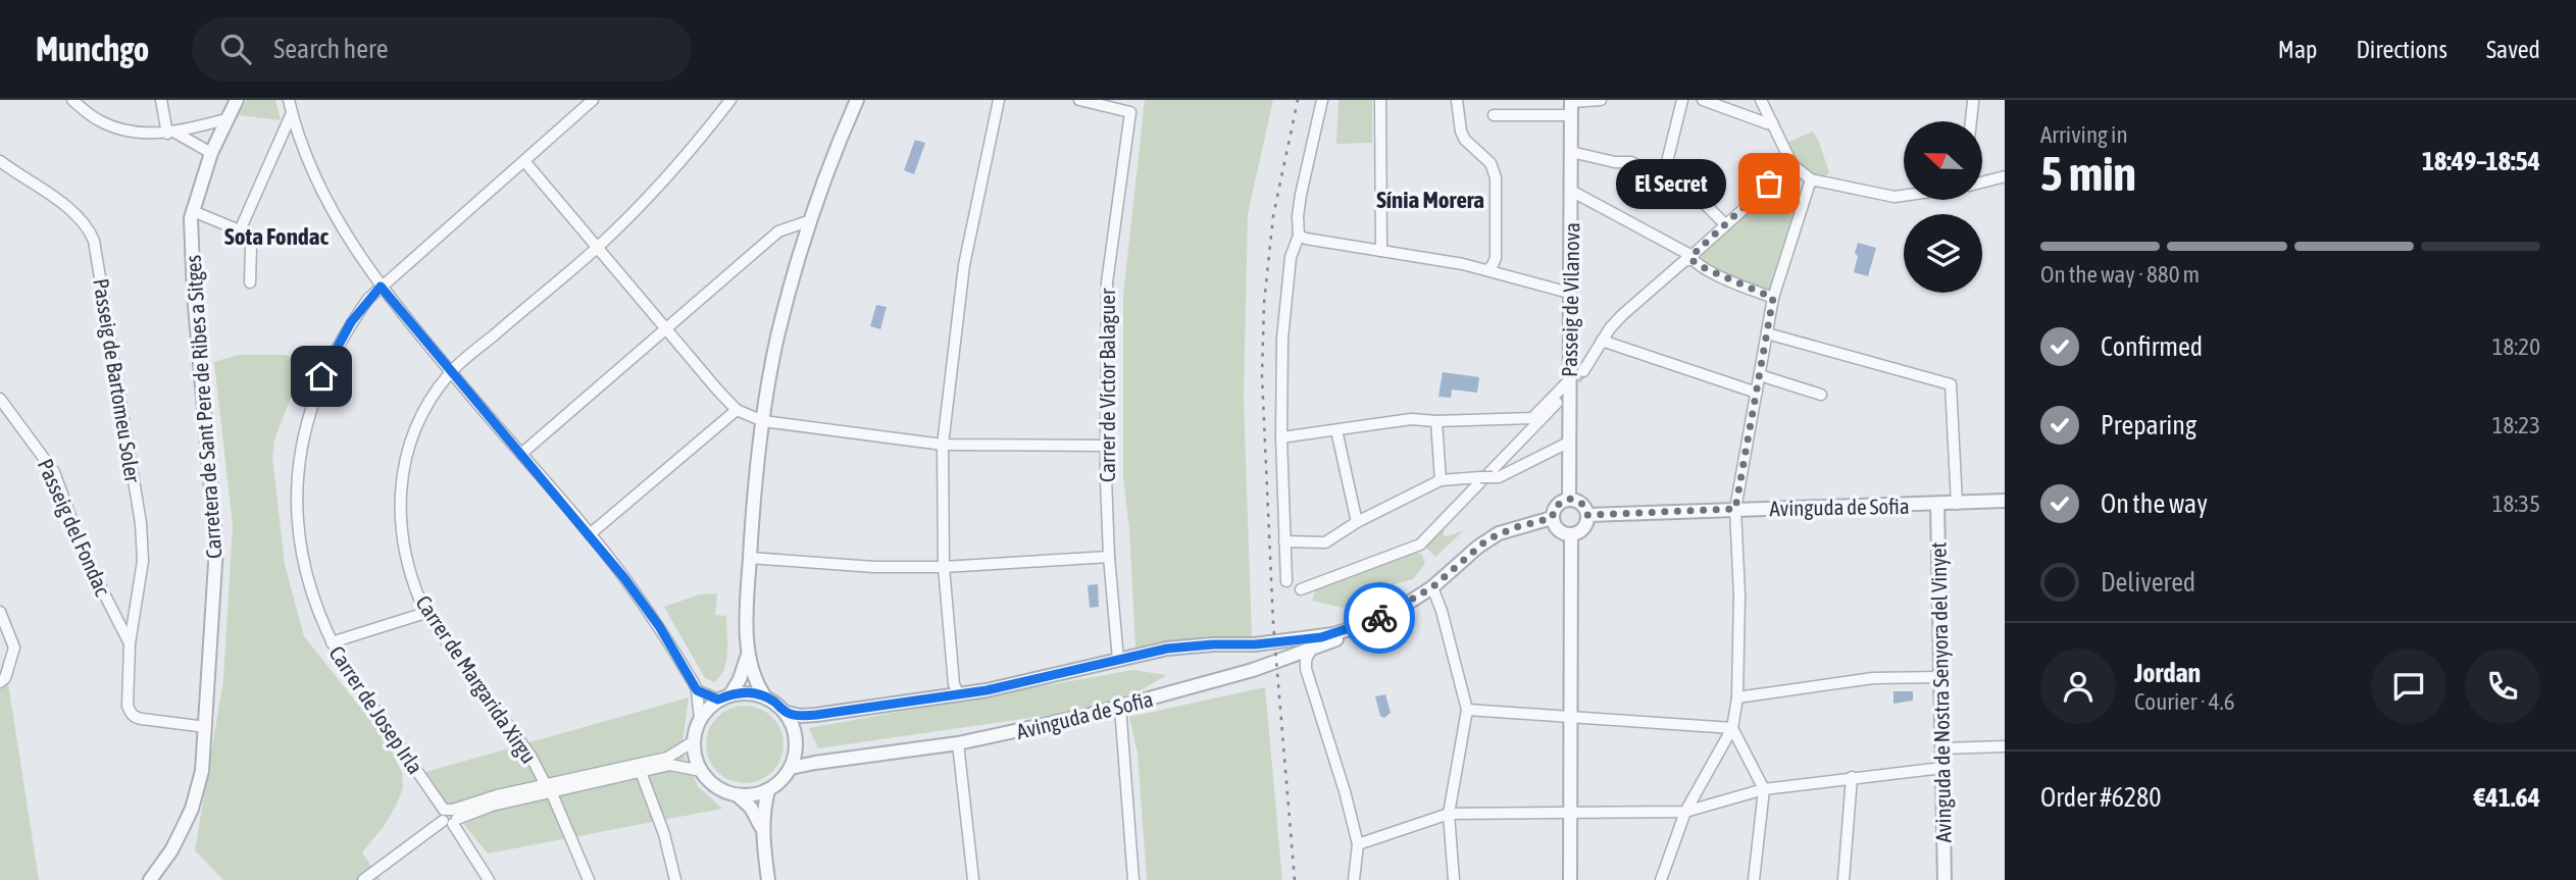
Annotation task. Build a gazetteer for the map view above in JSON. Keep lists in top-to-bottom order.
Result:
{
  "streets": {
    "street": [
      "Passeig de Vilanova",
      "Passeig de Bartomeu Soler",
      "Carrer de Víctor Balaguer",
      "Carretera de Sant Pere de Ribes a Sitges",
      "Avinguda de Sofia",
      "Passeig del Fondac",
      "Carrer de Margarida Xirgu",
      "Avinguda de Nostra Senyora del Vinyet",
      "Carrer de Josep Irla"
    ]
  },
  "crossings": [
    ["Passeig de Vilanova", "Avinguda de Sofia"],
    ["Passeig de Bartomeu Soler", "Passeig del Fondac"],
    ["Carrer de Víctor Balaguer", "Avinguda de Sofia"],
    ["Carretera de Sant Pere de Ribes a Sitges", "Passeig del Fondac"],
    ["Avinguda de Sofia", "Avinguda de Nostra Senyora del Vinyet"]
  ],
  "districts": ["Sínia Morera", "Sota Fondac"],
  "places": ["El Secret"],
  "north": "left",
  "page": {
    "header": "Munchgo",
    "search": "Search here",
    "nav": ["Map", "Directions", "Saved"],
    "heading": ["5 min", "Arriving in", "18:49–18:54"],
    "panel": [
      "Jordan",
      "Courier · 4.6",
      "Order #6280",
      "€41.64"
    ],
    "bubble": "El Secret",
    "bar": "On the way · 880 m",
    "list": [
      ["Confirmed", "18:20"],
      ["Preparing", "18:23"],
      ["On the way", "18:35"],
      "Delivered"
    ]
  }
}
